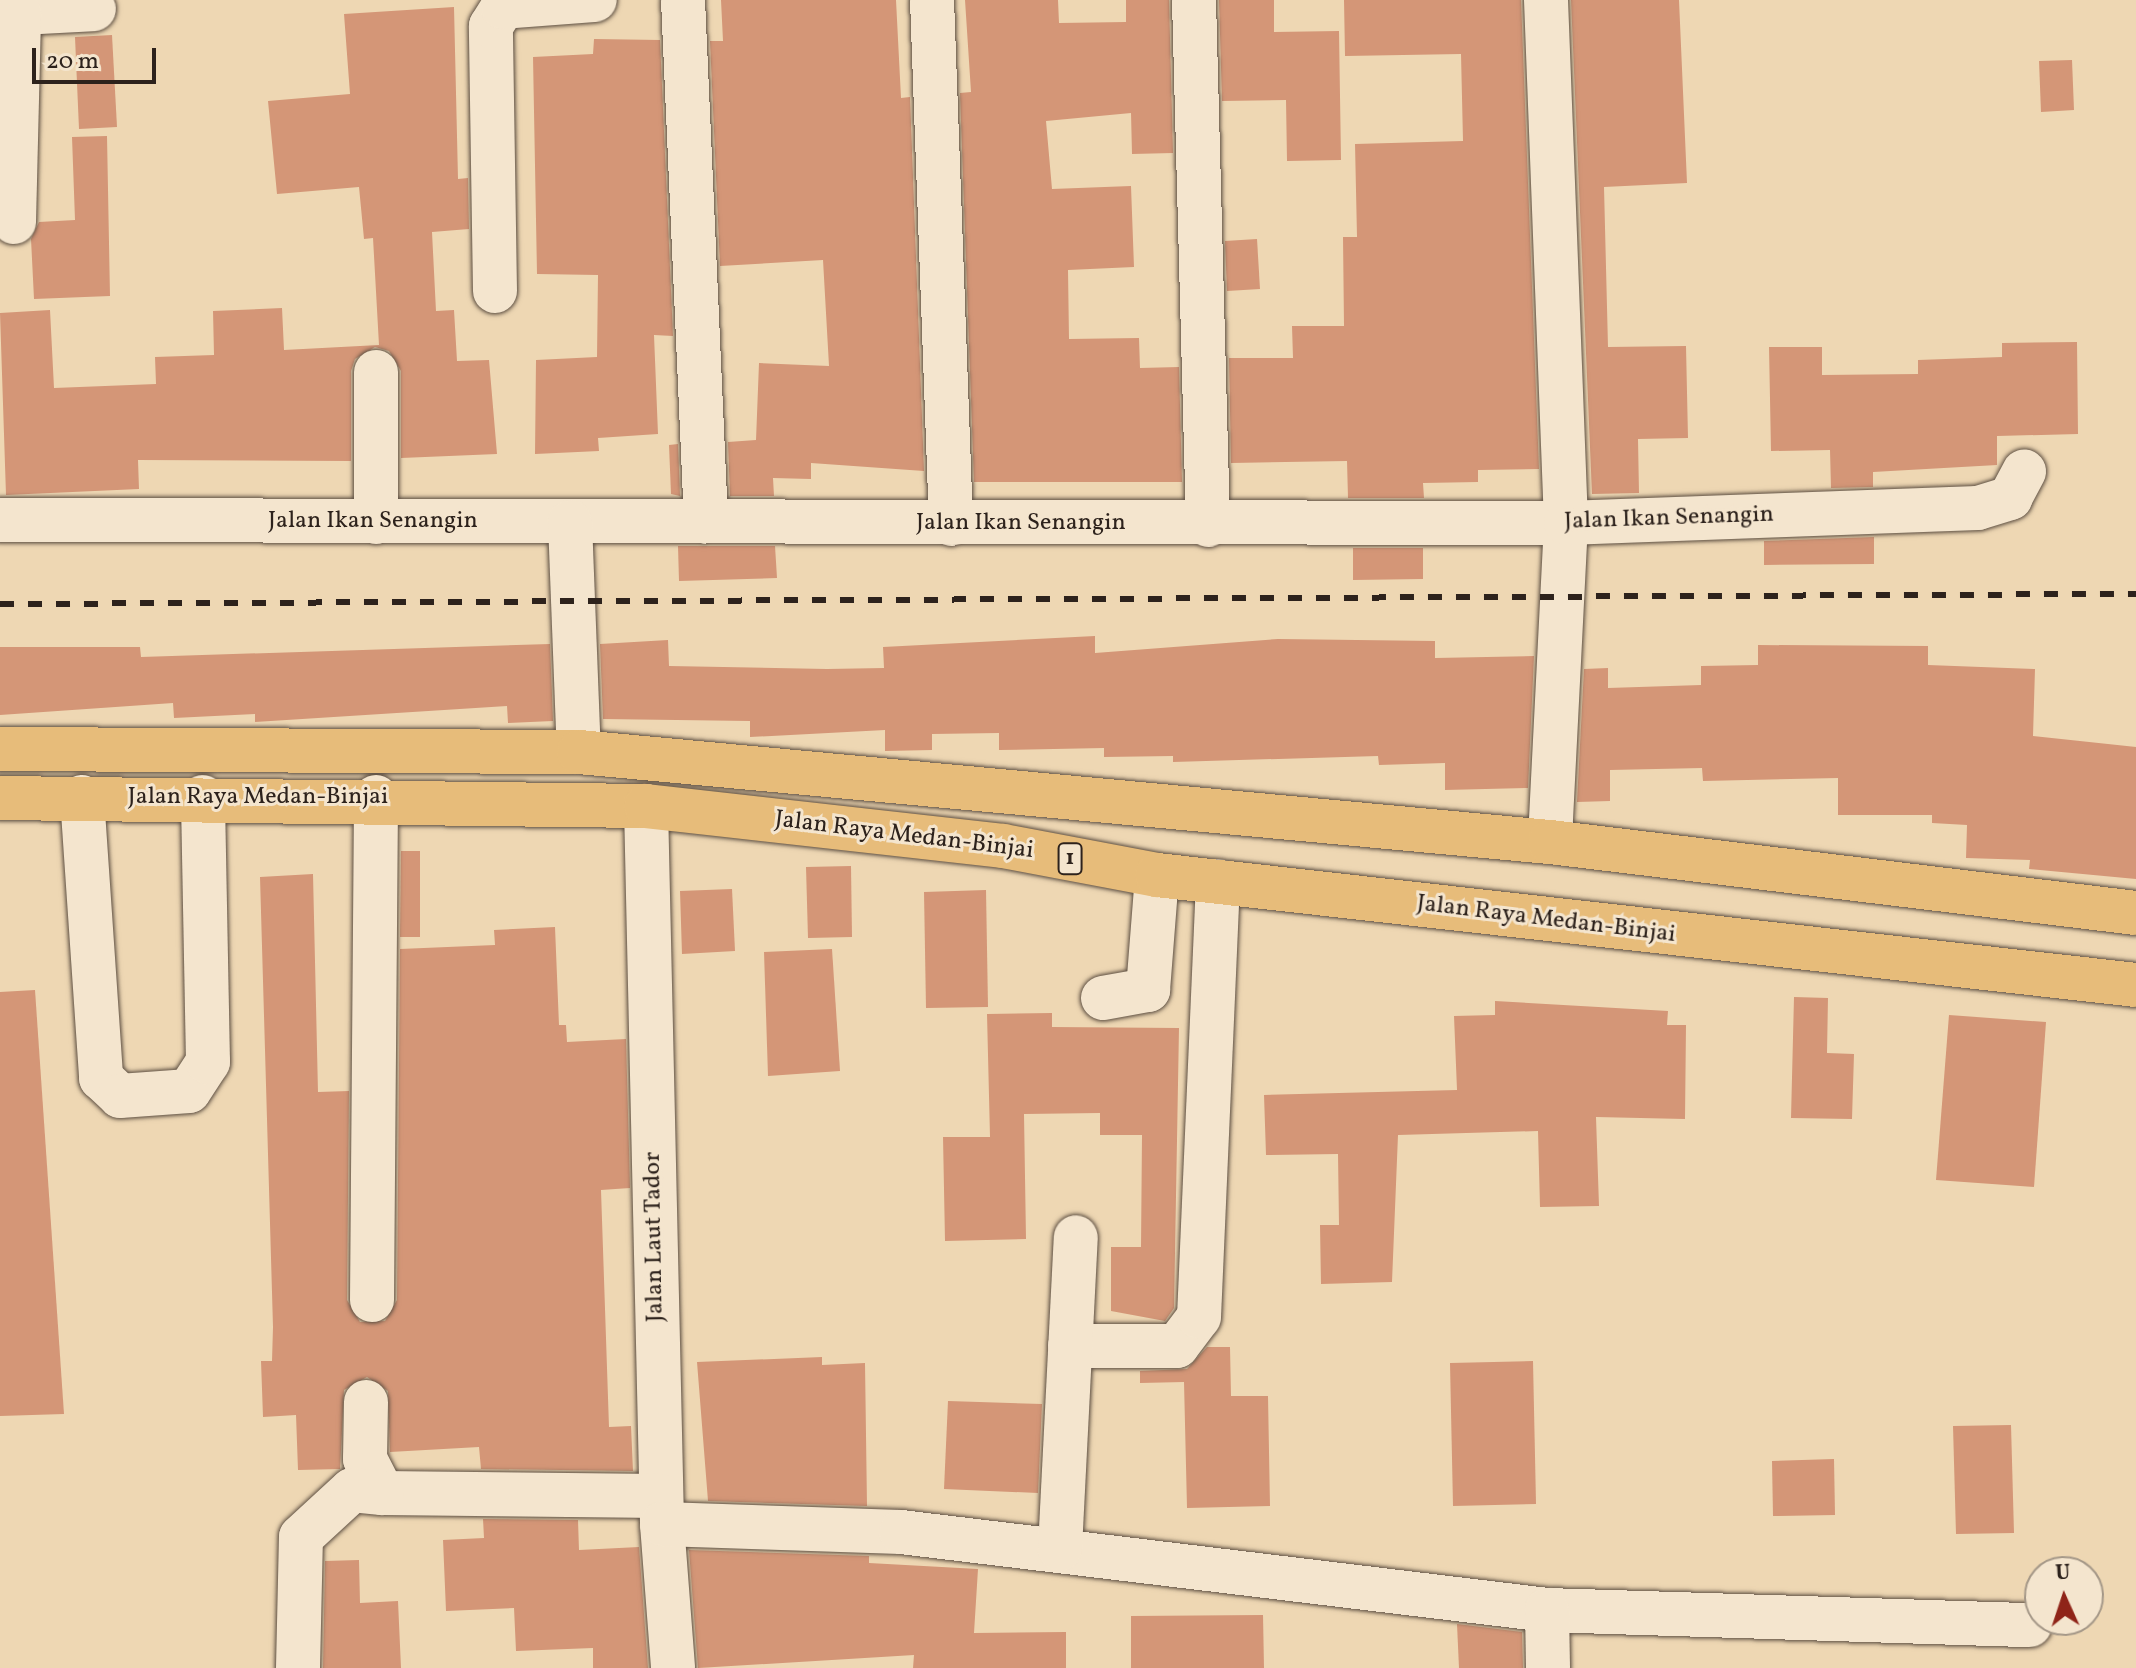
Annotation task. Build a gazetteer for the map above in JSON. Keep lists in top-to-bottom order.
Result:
{
  "streets": {
    "main road": ["Jalan Raya Medan-Binjai", "1"],
    "street": ["Jalan Ikan Senangin", "Jalan Laut Tador"]
  },
  "crossings": [
    ["Jalan Raya Medan-Binjai", "Jalan Laut Tador"]
  ],
  "scale_bar": "20 m",
  "north": "top"
}
